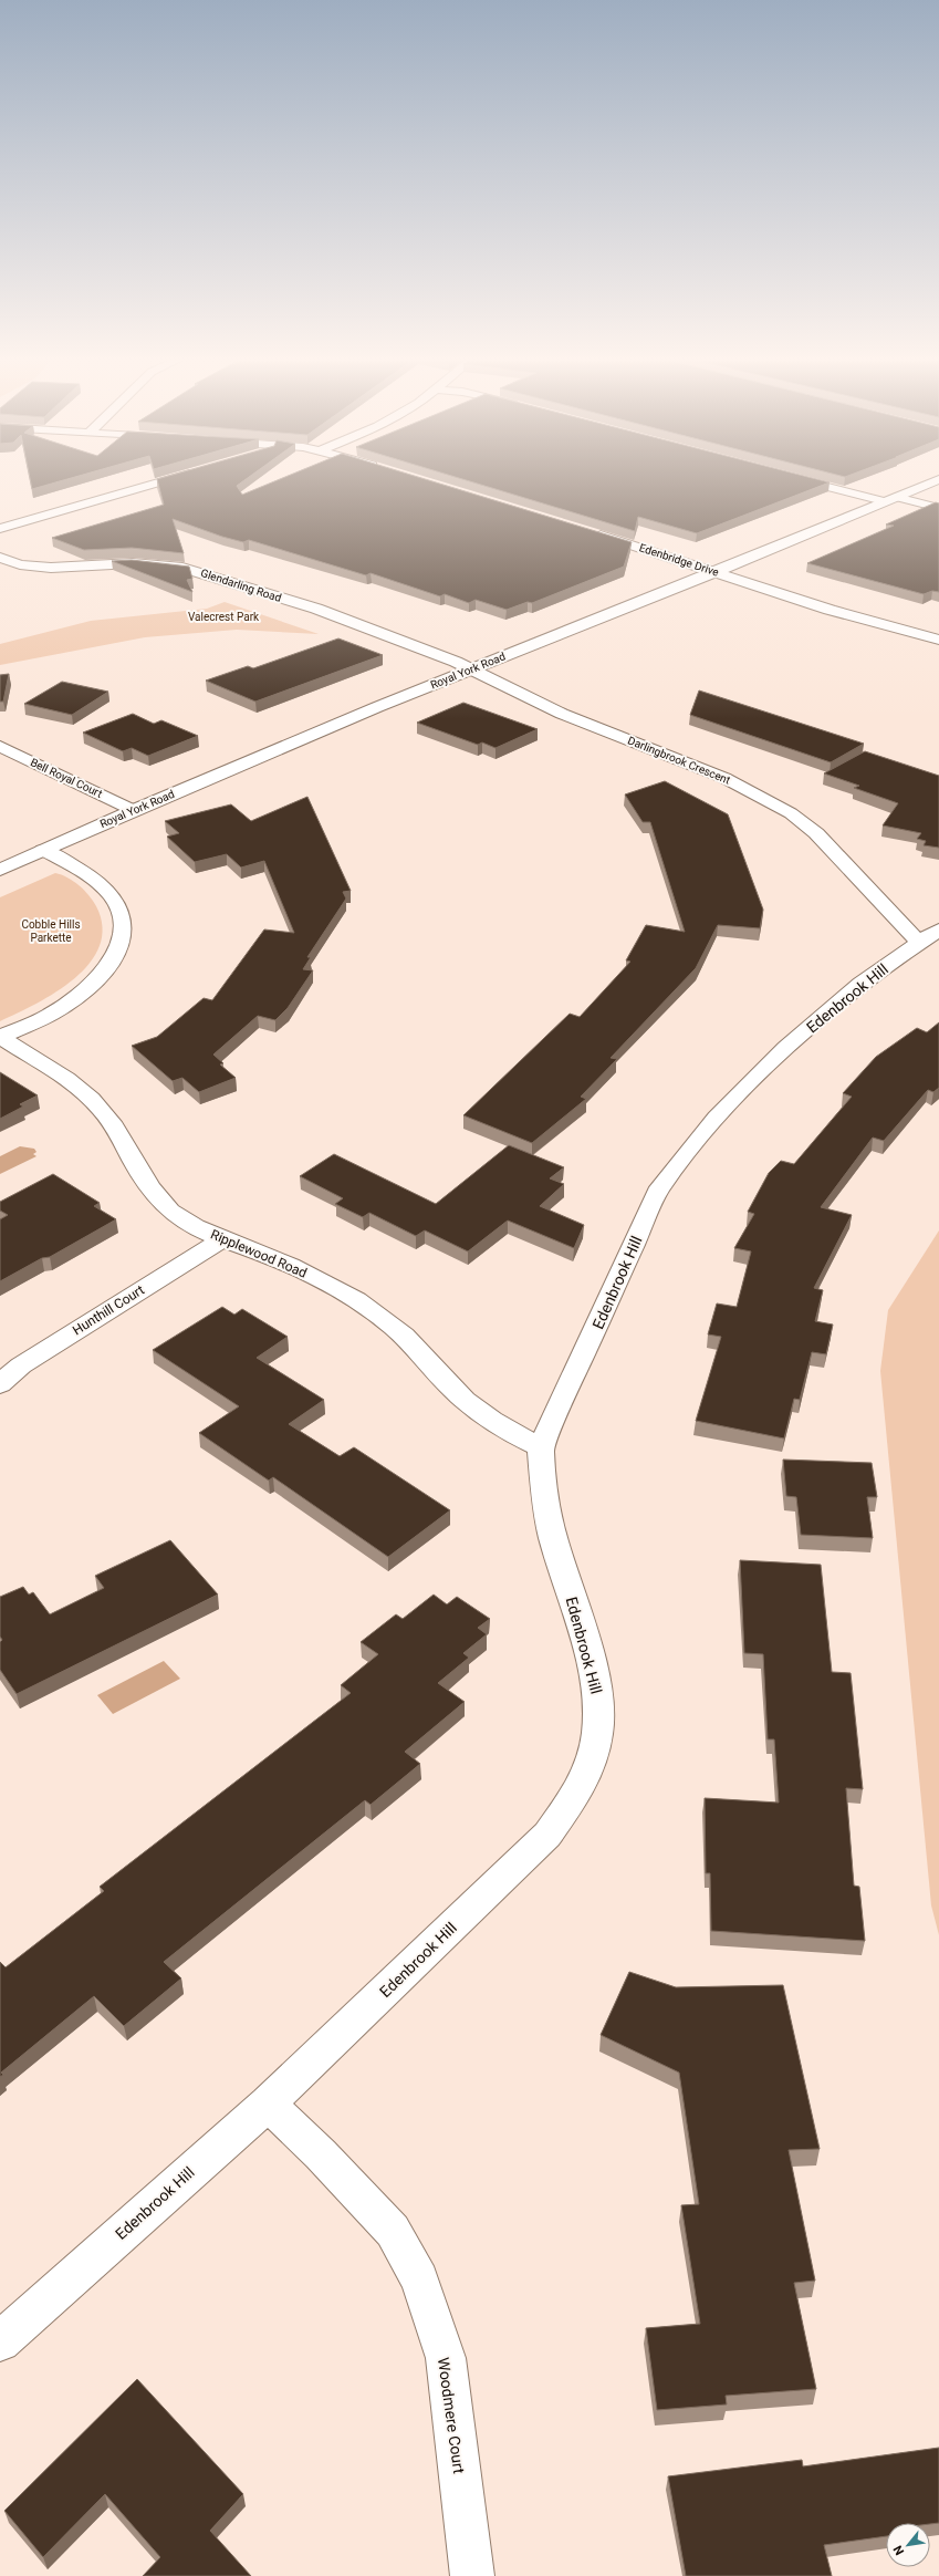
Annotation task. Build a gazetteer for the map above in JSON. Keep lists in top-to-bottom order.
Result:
{
  "streets": {
    "street": [
      "Edenbridge Drive",
      "Glendarling Road",
      "Royal York Road",
      "Darlingbrook Crescent",
      "Bell Royal Court",
      "Edenbrook Hill",
      "Ripplewood Road",
      "Hunthill Court",
      "Woodmere Court"
    ]
  },
  "crossings": [
    ["Edenbridge Drive", "Royal York Road"],
    ["Glendarling Road", "Royal York Road"],
    ["Glendarling Road", "Darlingbrook Crescent"],
    ["Royal York Road", "Darlingbrook Crescent"],
    ["Royal York Road", "Bell Royal Court"],
    ["Darlingbrook Crescent", "Edenbrook Hill"],
    ["Edenbrook Hill", "Ripplewood Road"],
    ["Edenbrook Hill", "Woodmere Court"],
    ["Ripplewood Road", "Hunthill Court"]
  ],
  "parks": ["Valecrest Park", "Cobble Hills Parkette"],
  "north": "bottom left"
}
